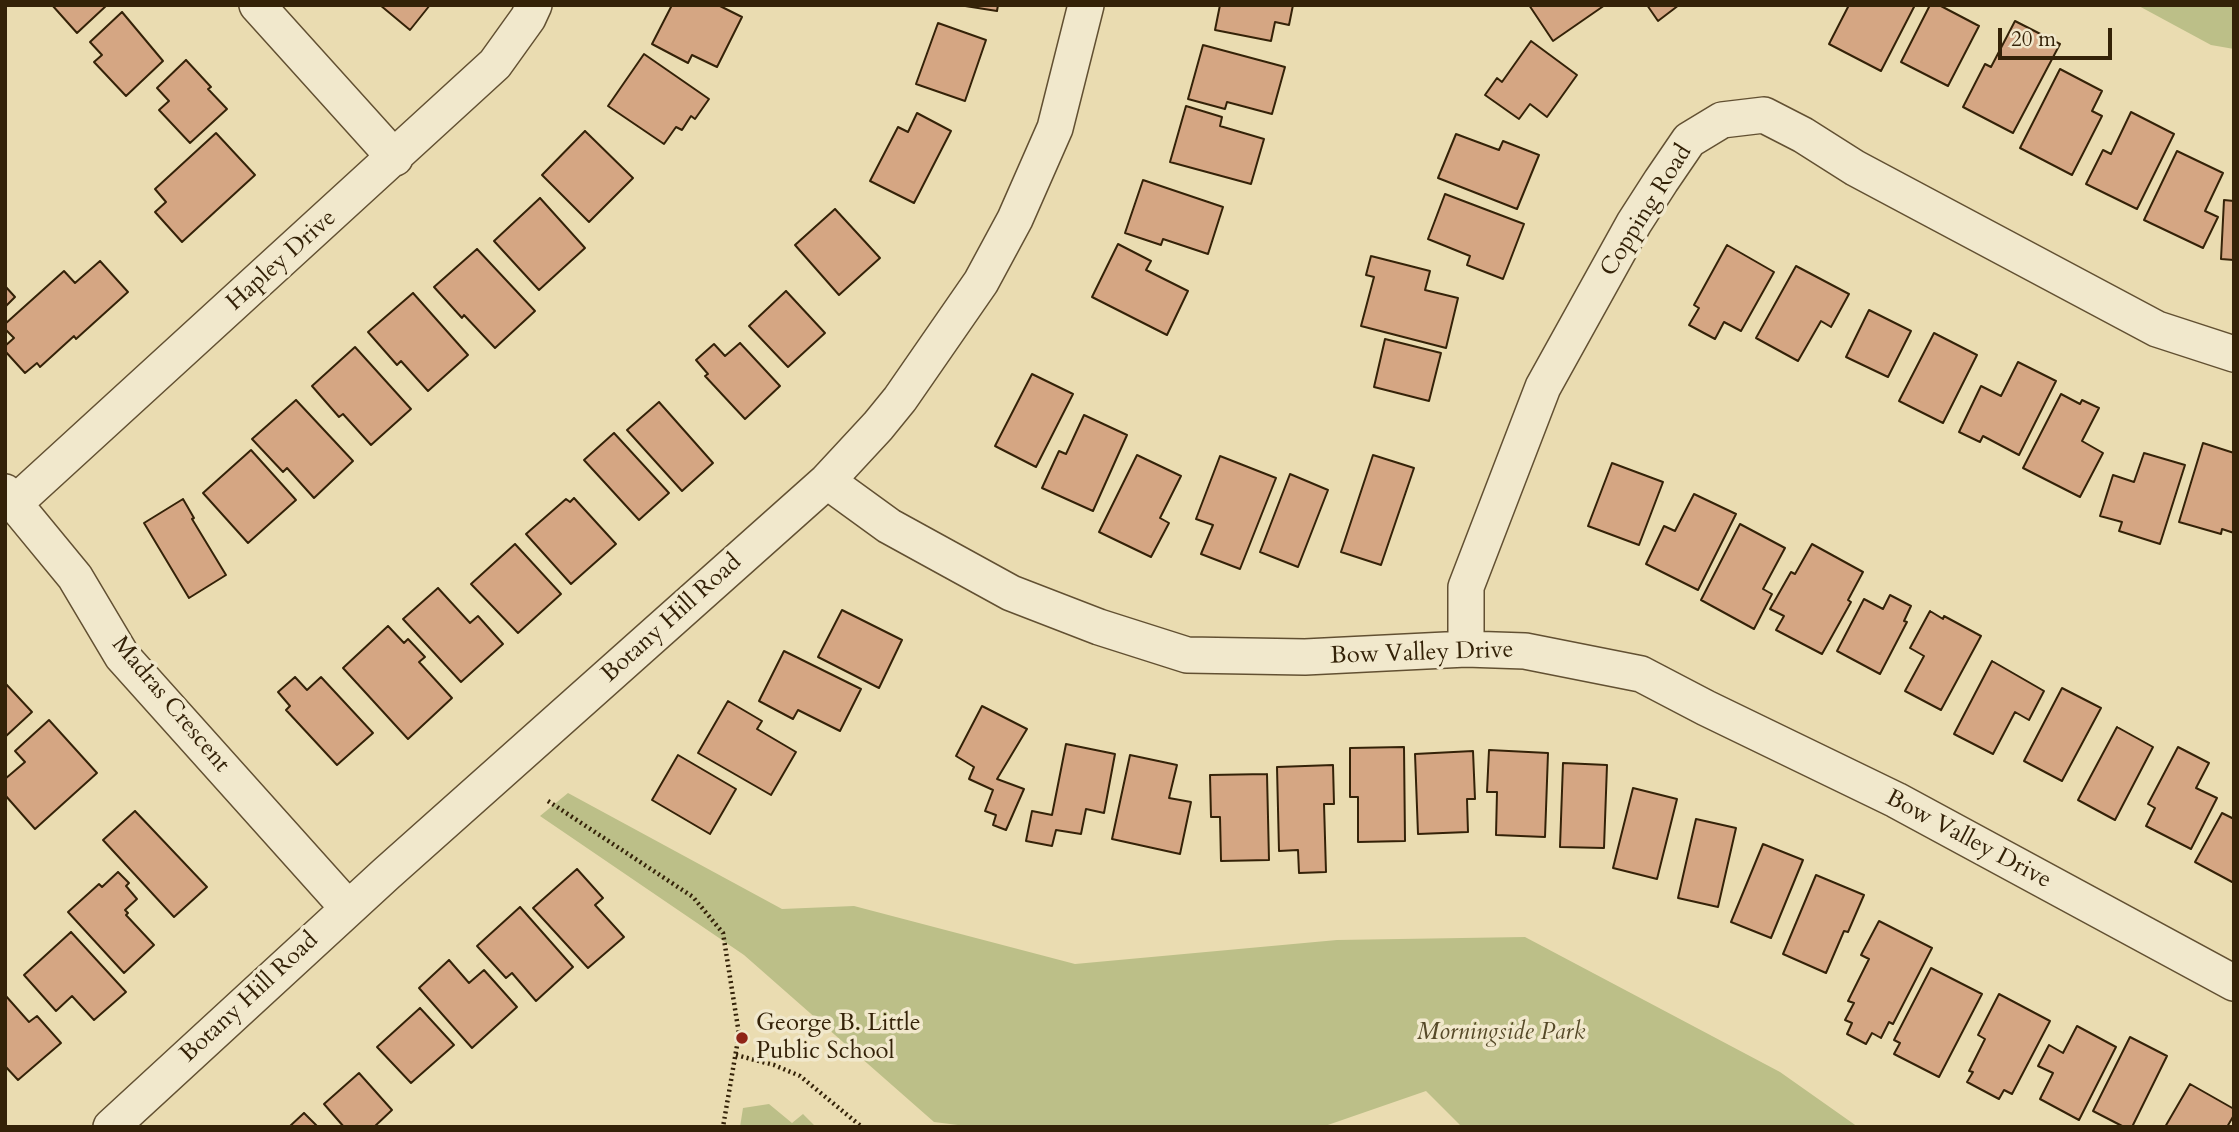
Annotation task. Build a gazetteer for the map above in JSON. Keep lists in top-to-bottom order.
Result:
{
  "streets": {
    "street": [
      "Copping Road",
      "Hapley Drive",
      "Botany Hill Road",
      "Bow Valley Drive",
      "Madras Crescent"
    ]
  },
  "crossings": [
    ["Copping Road", "Bow Valley Drive"],
    ["Hapley Drive", "Madras Crescent"],
    ["Botany Hill Road", "Bow Valley Drive"],
    ["Botany Hill Road", "Madras Crescent"]
  ],
  "parks": ["Morningside Park"],
  "places": ["George B. Little Public School"],
  "scale_bar": "20 m"
}
